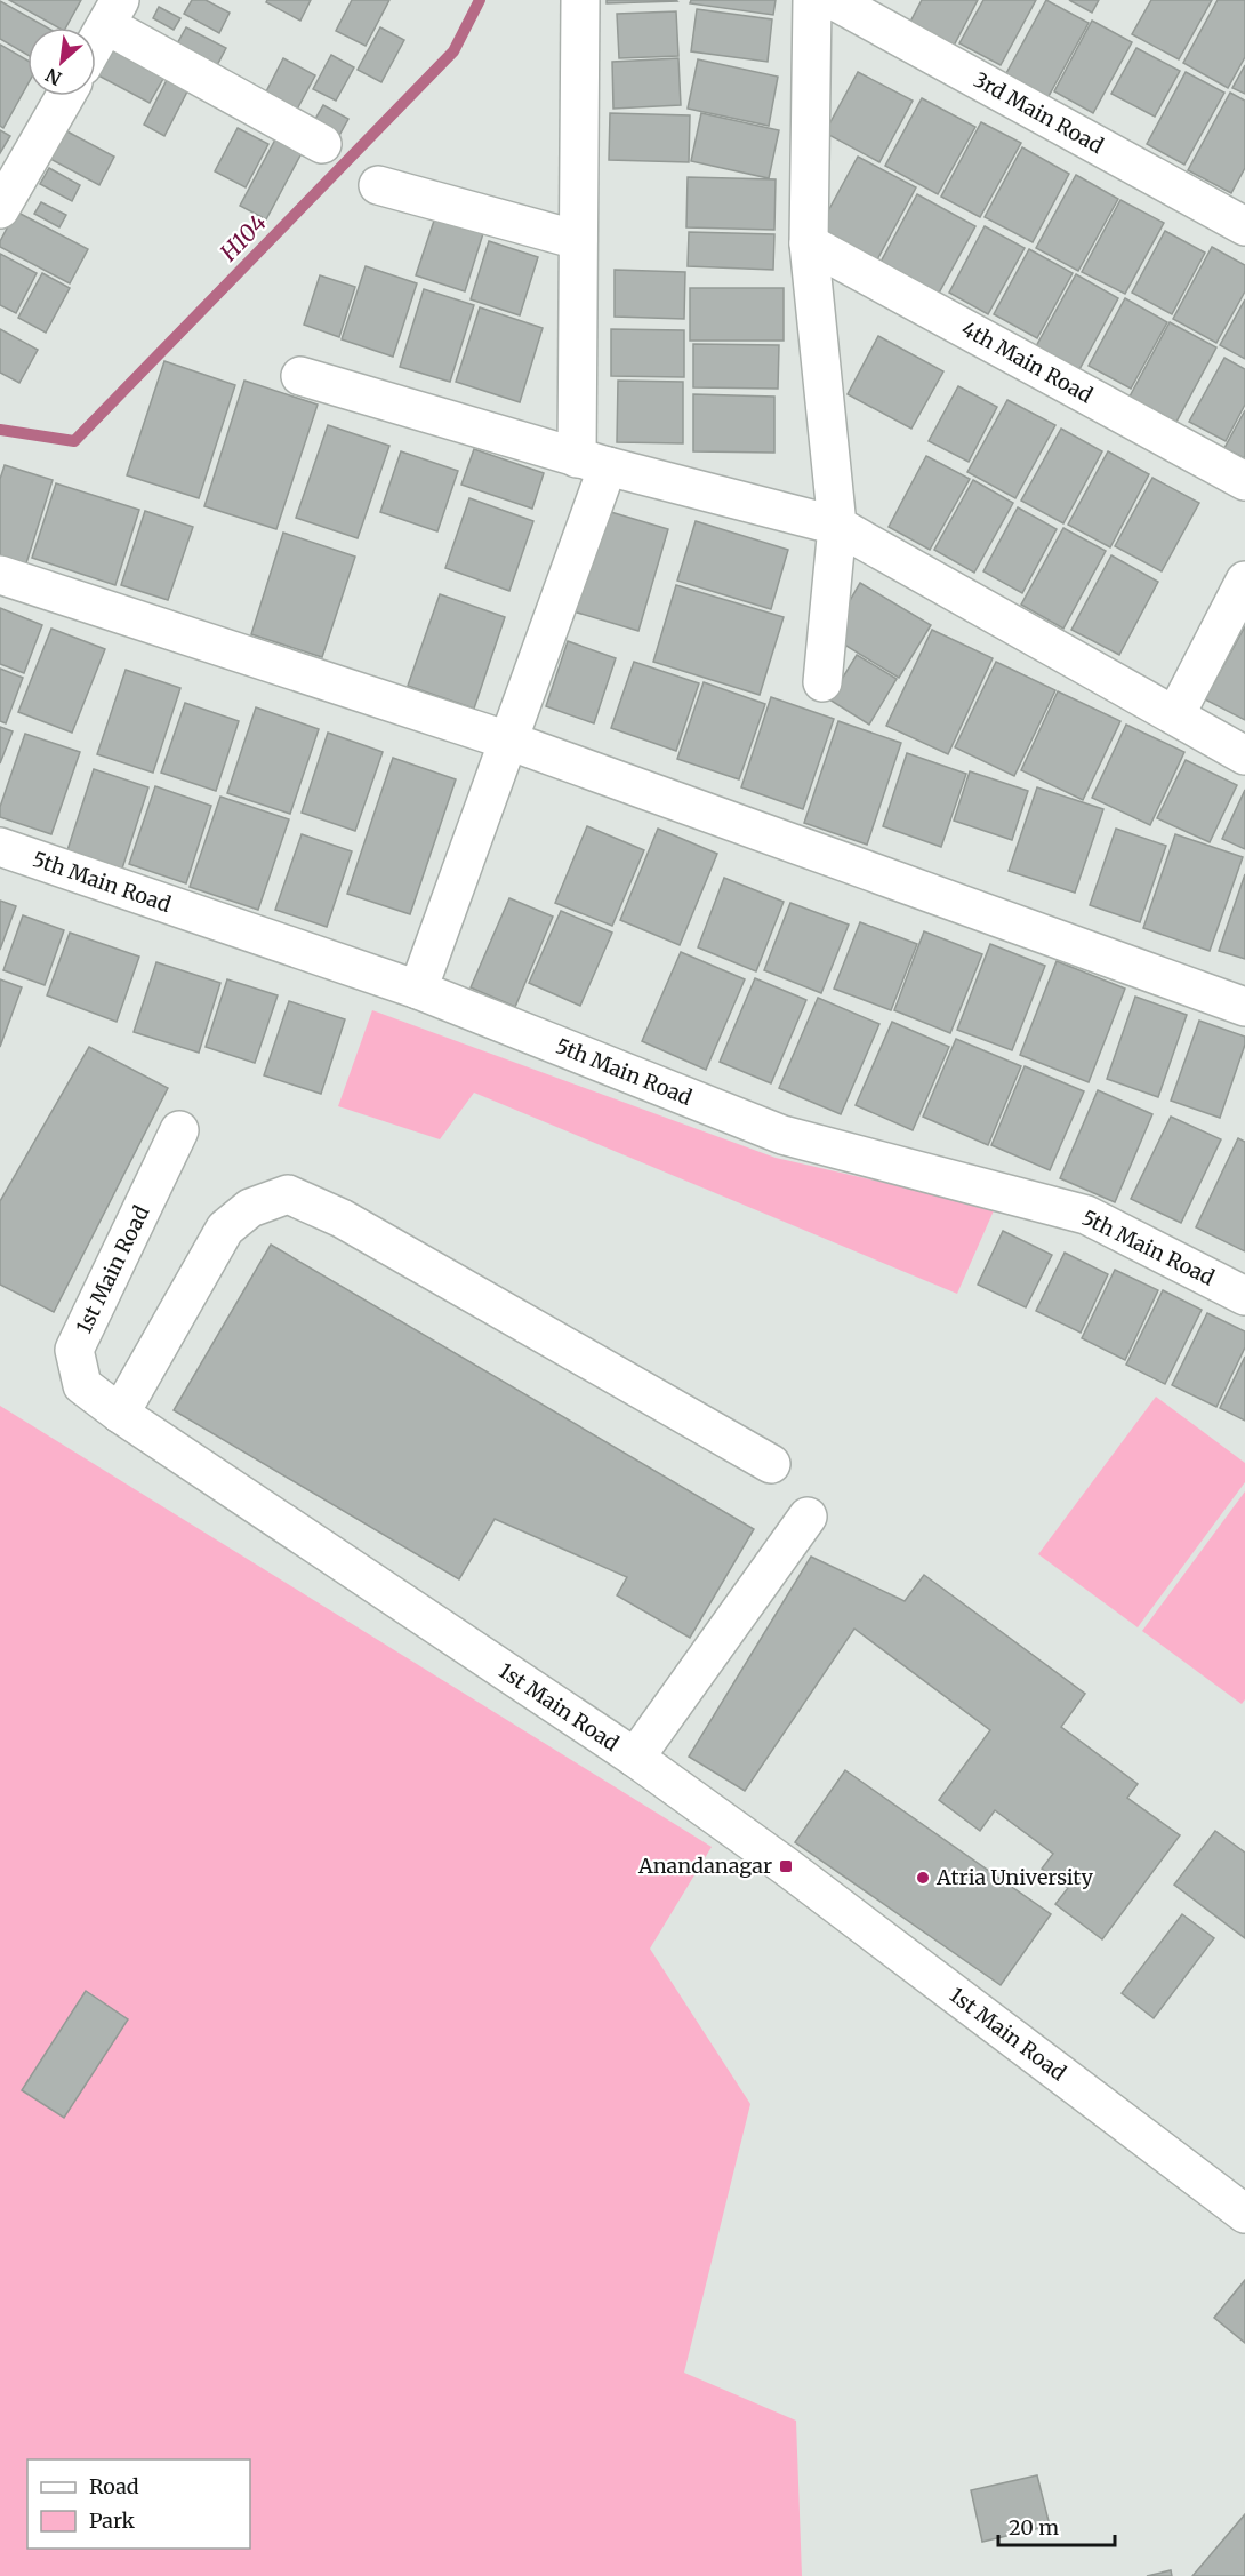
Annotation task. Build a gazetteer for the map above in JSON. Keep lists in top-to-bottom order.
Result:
{
  "streets": {
    "street": [
      "3rd Main Road",
      "4th Main Road",
      "5th Main Road",
      "1st Main Road"
    ]
  },
  "water": ["H104"],
  "places": {
    "transit": ["Anandanagar"],
    "other": ["Atria University"]
  },
  "legend": ["Road", "Park"],
  "scale_bar": "20 m",
  "north": "bottom left"
}
